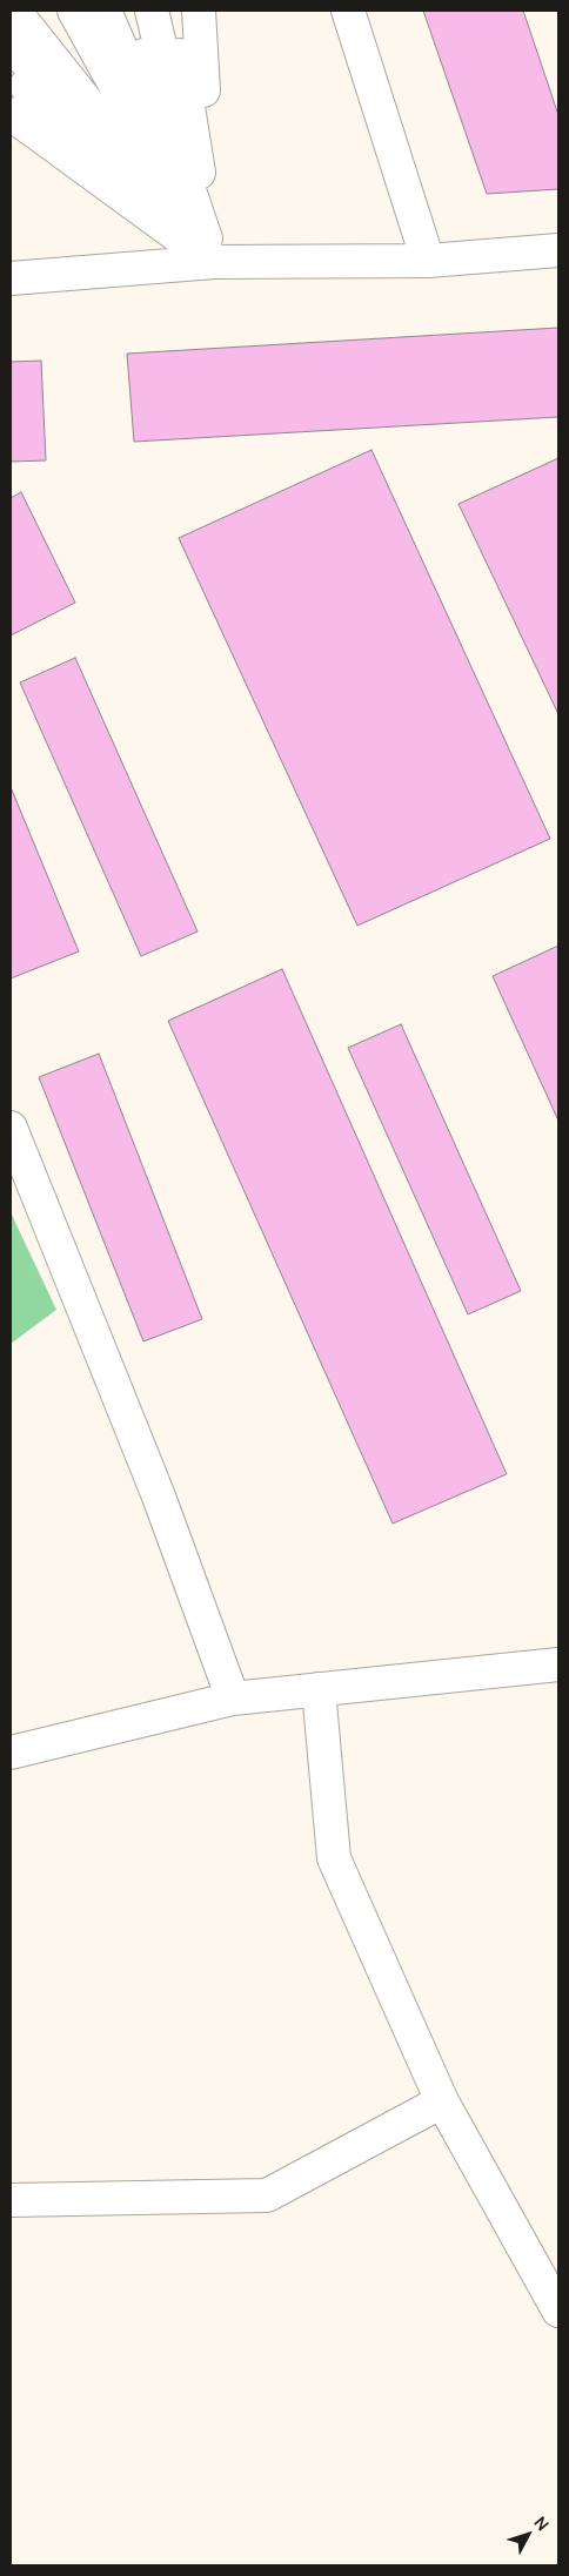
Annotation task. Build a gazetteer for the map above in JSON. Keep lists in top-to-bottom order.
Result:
{
  "north": "top right"
}
